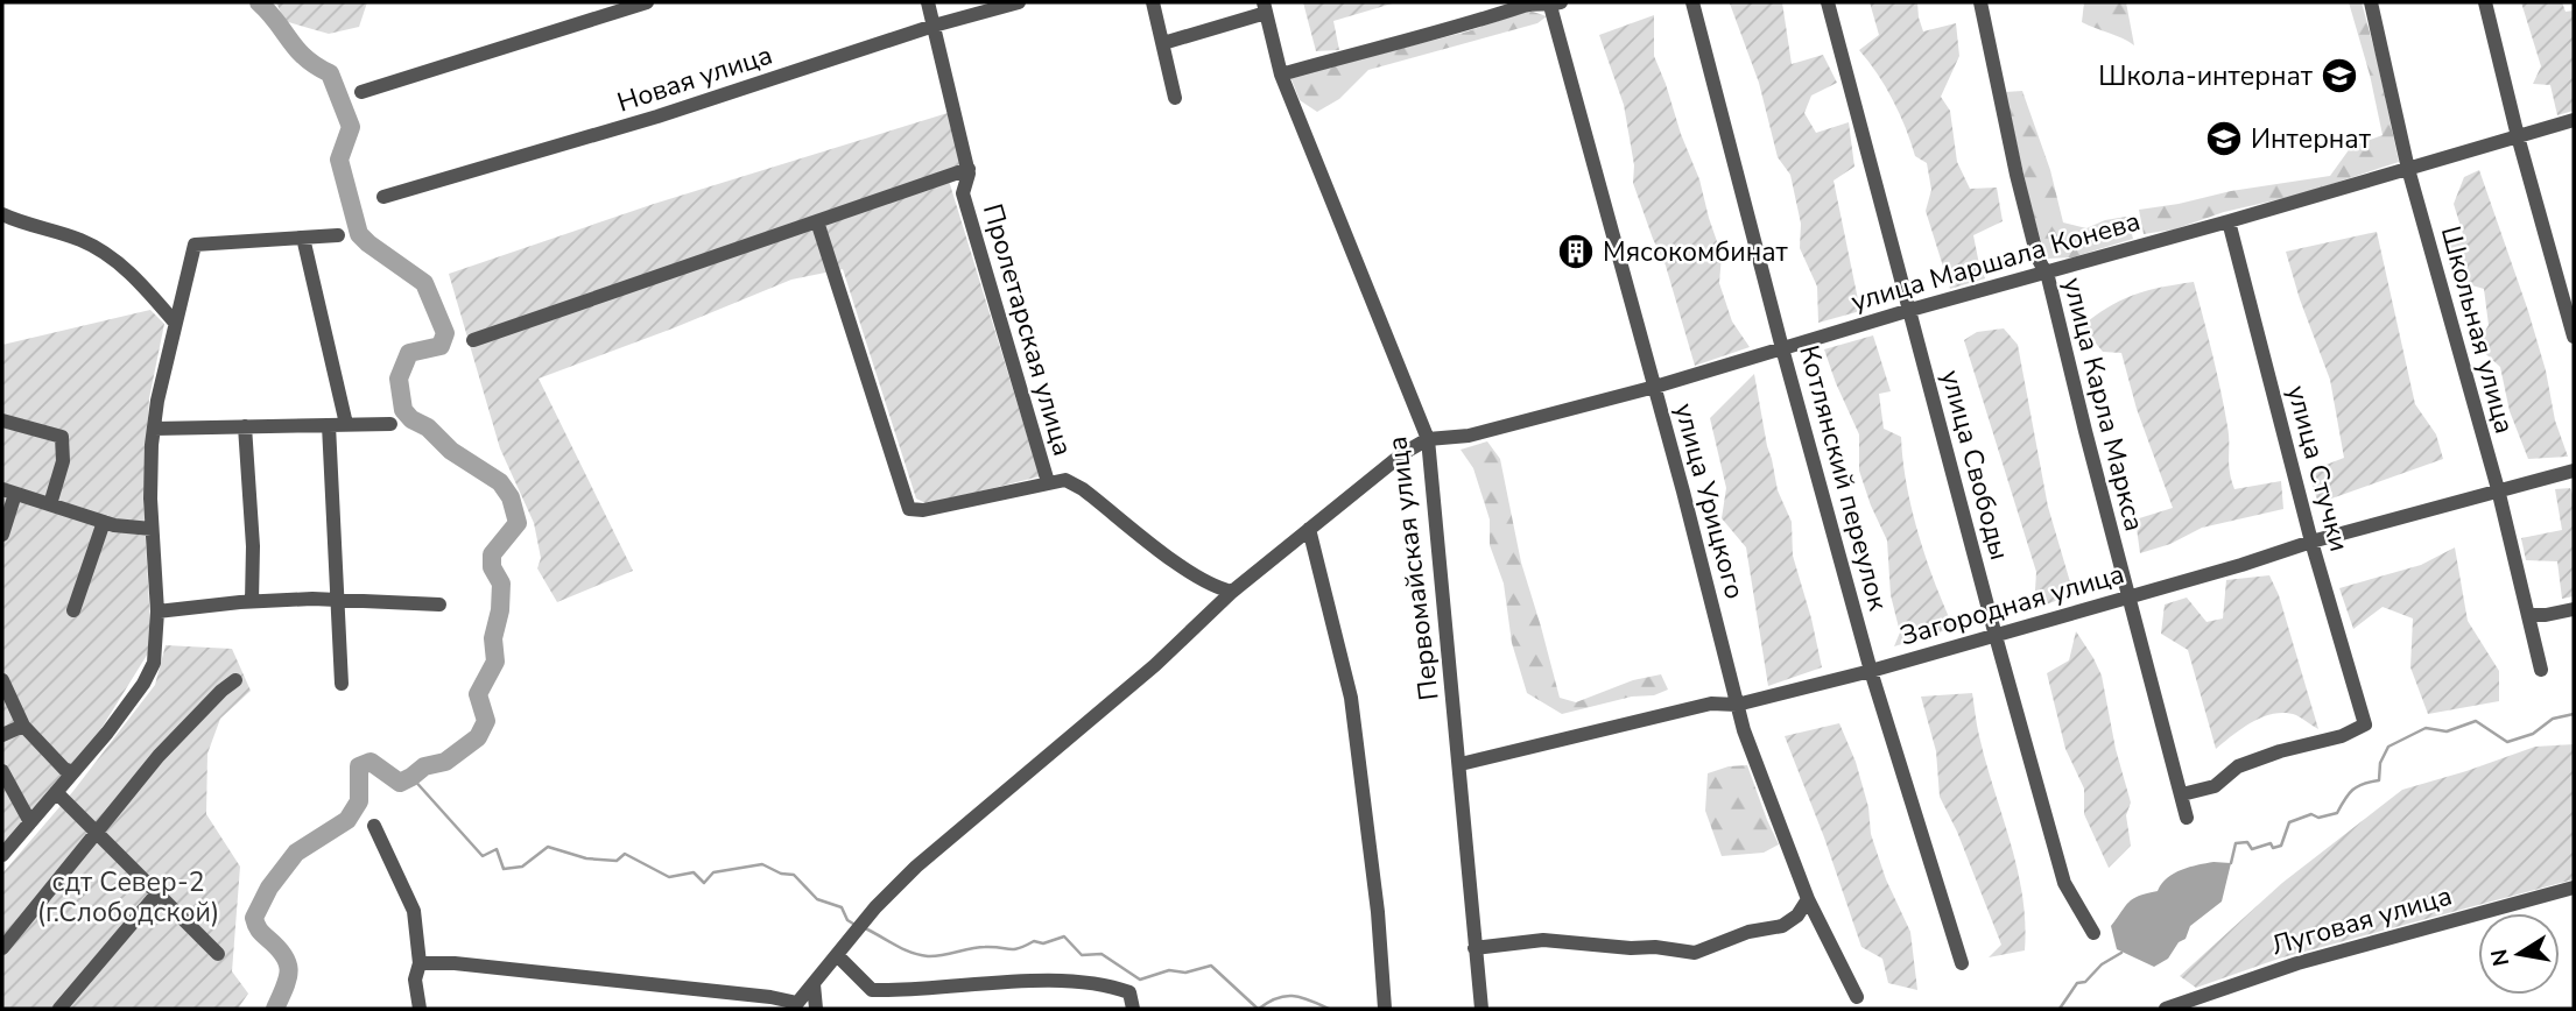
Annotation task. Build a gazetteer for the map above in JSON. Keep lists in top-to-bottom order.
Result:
{
  "streets": {
    "street": [
      "Новая улица",
      "улица Маршала Конева",
      "Пролетарская улица",
      "Школьная улица",
      "улица Карла Маркса",
      "улица Свободы",
      "улица Стучки",
      "Котлянский переулок",
      "улица Урицкого",
      "Первомайская улица",
      "Загородная улица",
      "Луговая улица"
    ]
  },
  "crossings": [
    ["Новая улица", "Пролетарская улица"],
    ["улица Маршала Конева", "Школьная улица"],
    ["улица Маршала Конева", "улица Карла Маркса"],
    ["улица Маршала Конева", "улица Свободы"],
    ["улица Маршала Конева", "улица Стучки"],
    ["улица Маршала Конева", "Котлянский переулок"],
    ["улица Маршала Конева", "улица Урицкого"],
    ["улица Маршала Конева", "Первомайская улица"],
    ["Школьная улица", "Загородная улица"],
    ["улица Карла Маркса", "улица Стучки"],
    ["улица Карла Маркса", "Загородная улица"],
    ["улица Свободы", "Загородная улица"],
    ["улица Стучки", "Загородная улица"],
    ["Котлянский переулок", "Загородная улица"],
    ["улица Урицкого", "Загородная улица"],
    ["Первомайская улица", "Загородная улица"]
  ],
  "parks": ["сдт Север-2 (г.Слободской)"],
  "places": {
    "school or university": ["Школа-интернат", "Интернат"],
    "building": ["Мясокомбинат"]
  },
  "north": "left"
}
